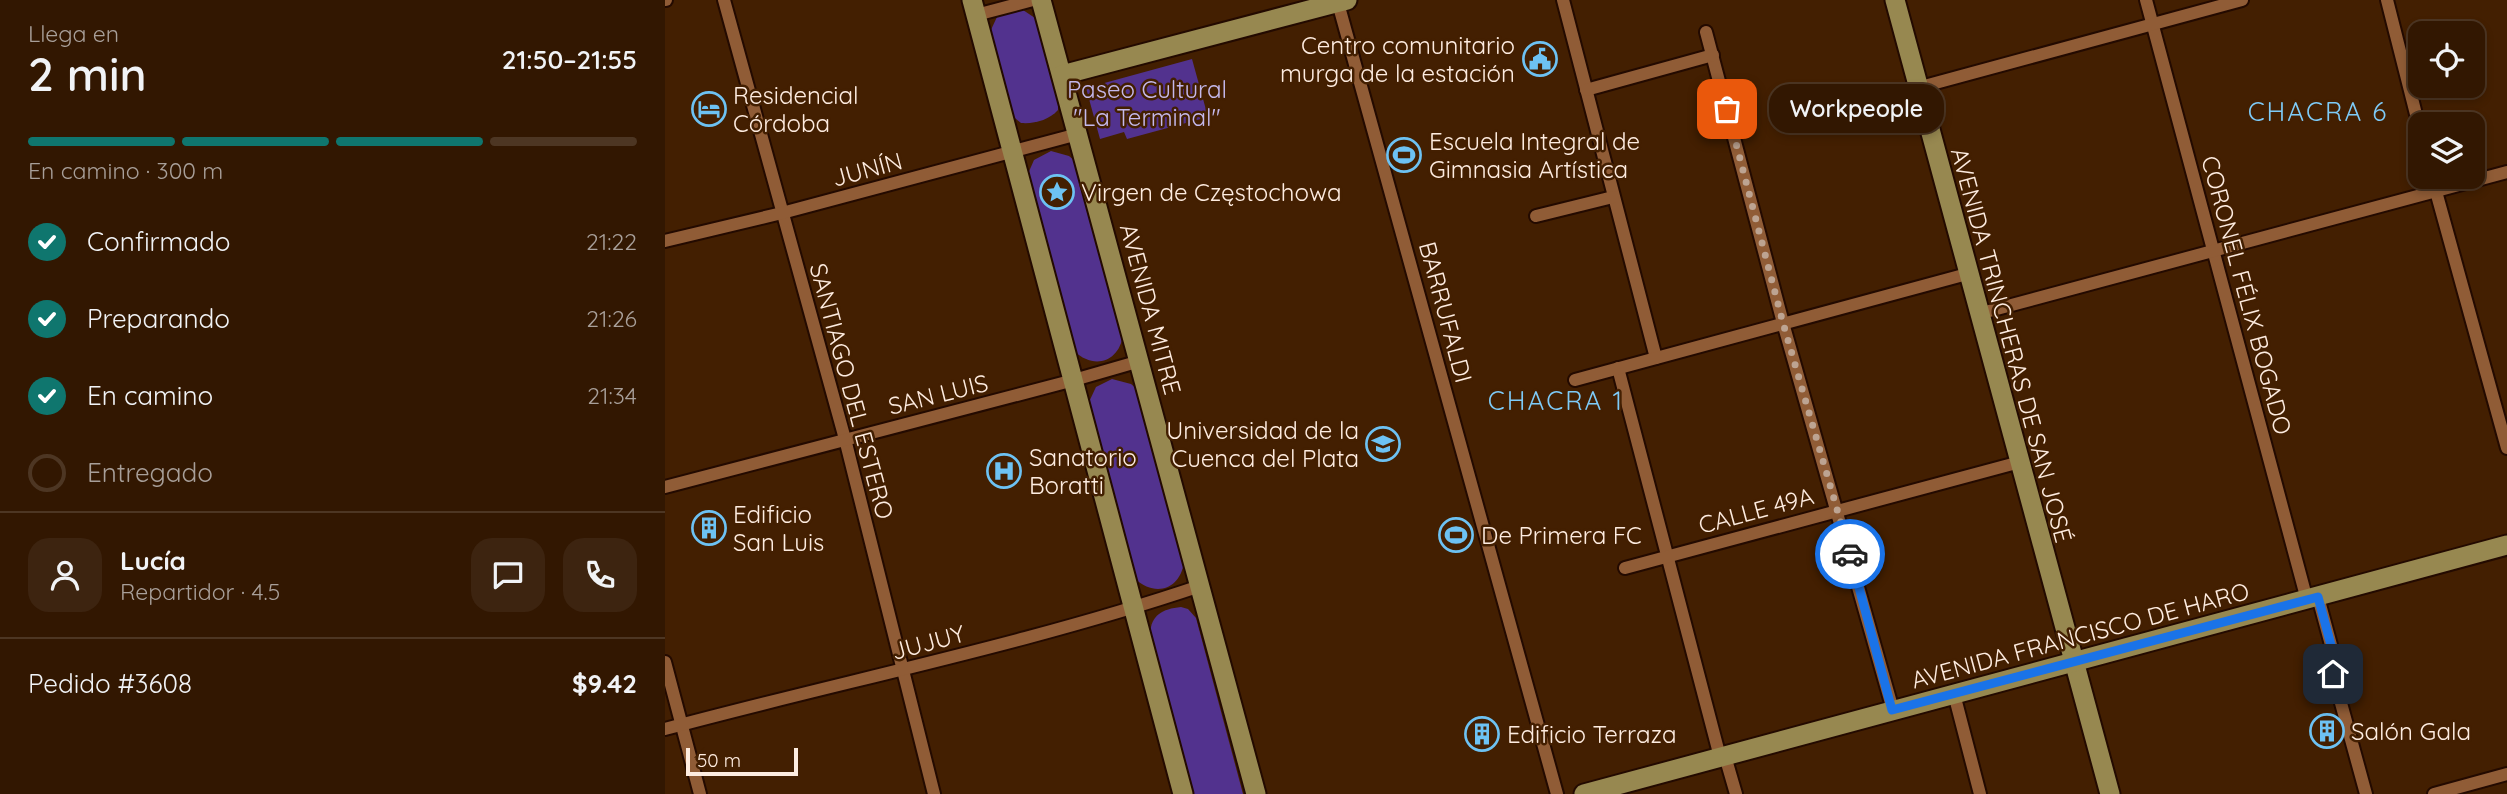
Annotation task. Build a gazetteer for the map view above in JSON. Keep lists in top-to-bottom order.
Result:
{
  "streets": {
    "main road": ["AVENIDA MITRE", "AVENIDA TRINCHERAS DE SAN JOSÉ", "AVENIDA FRANCISCO DE HARO"],
    "street": [
      "JUNÍN",
      "CORONEL FÉLIX BOGADO",
      "BARRUFALDI",
      "SANTIAGO DEL ESTERO",
      "SAN LUIS",
      "CALLE 49A",
      "JUJUY"
    ]
  },
  "crossings": [
    ["JUNÍN", "AVENIDA MITRE"],
    ["JUNÍN", "SANTIAGO DEL ESTERO"],
    ["CORONEL FÉLIX BOGADO", "AVENIDA FRANCISCO DE HARO"],
    ["AVENIDA MITRE", "SAN LUIS"],
    ["AVENIDA MITRE", "JUJUY"],
    ["AVENIDA TRINCHERAS DE SAN JOSÉ", "CALLE 49A"],
    ["AVENIDA TRINCHERAS DE SAN JOSÉ", "AVENIDA FRANCISCO DE HARO"],
    ["SANTIAGO DEL ESTERO", "SAN LUIS"],
    ["SANTIAGO DEL ESTERO", "JUJUY"]
  ],
  "districts": ["CHACRA 6", "CHACRA 1"],
  "parks": ["Paseo Cultural \"La Terminal\""],
  "places": {
    "public building": ["Centro comunitario murga de la estación"],
    "hotel": ["Residencial Córdoba"],
    "other": ["Workpeople"],
    "sports": ["Escuela Integral de Gimnasia Artística", "De Primera FC"],
    "place": ["Virgen de Częstochowa"],
    "school or university": ["Universidad de la Cuenca del Plata"],
    "hospital": ["Sanatorio Boratti"],
    "building": ["Edificio San Luis", "Salón Gala", "Edificio Terraza"]
  },
  "scale_bar": "50 m",
  "page": {
    "heading": ["2 min", "Llega en", "21:50–21:55"],
    "panel": [
      "Lucía",
      "Repartidor · 4.5",
      "Pedido #3608",
      "$9.42"
    ],
    "bubble": "Workpeople",
    "bar": "En camino · 300 m",
    "list": [
      ["Confirmado", "21:22"],
      ["Preparando", "21:26"],
      ["En camino", "21:34"],
      "Entregado"
    ],
    "scale": "50 m"
  }
}
